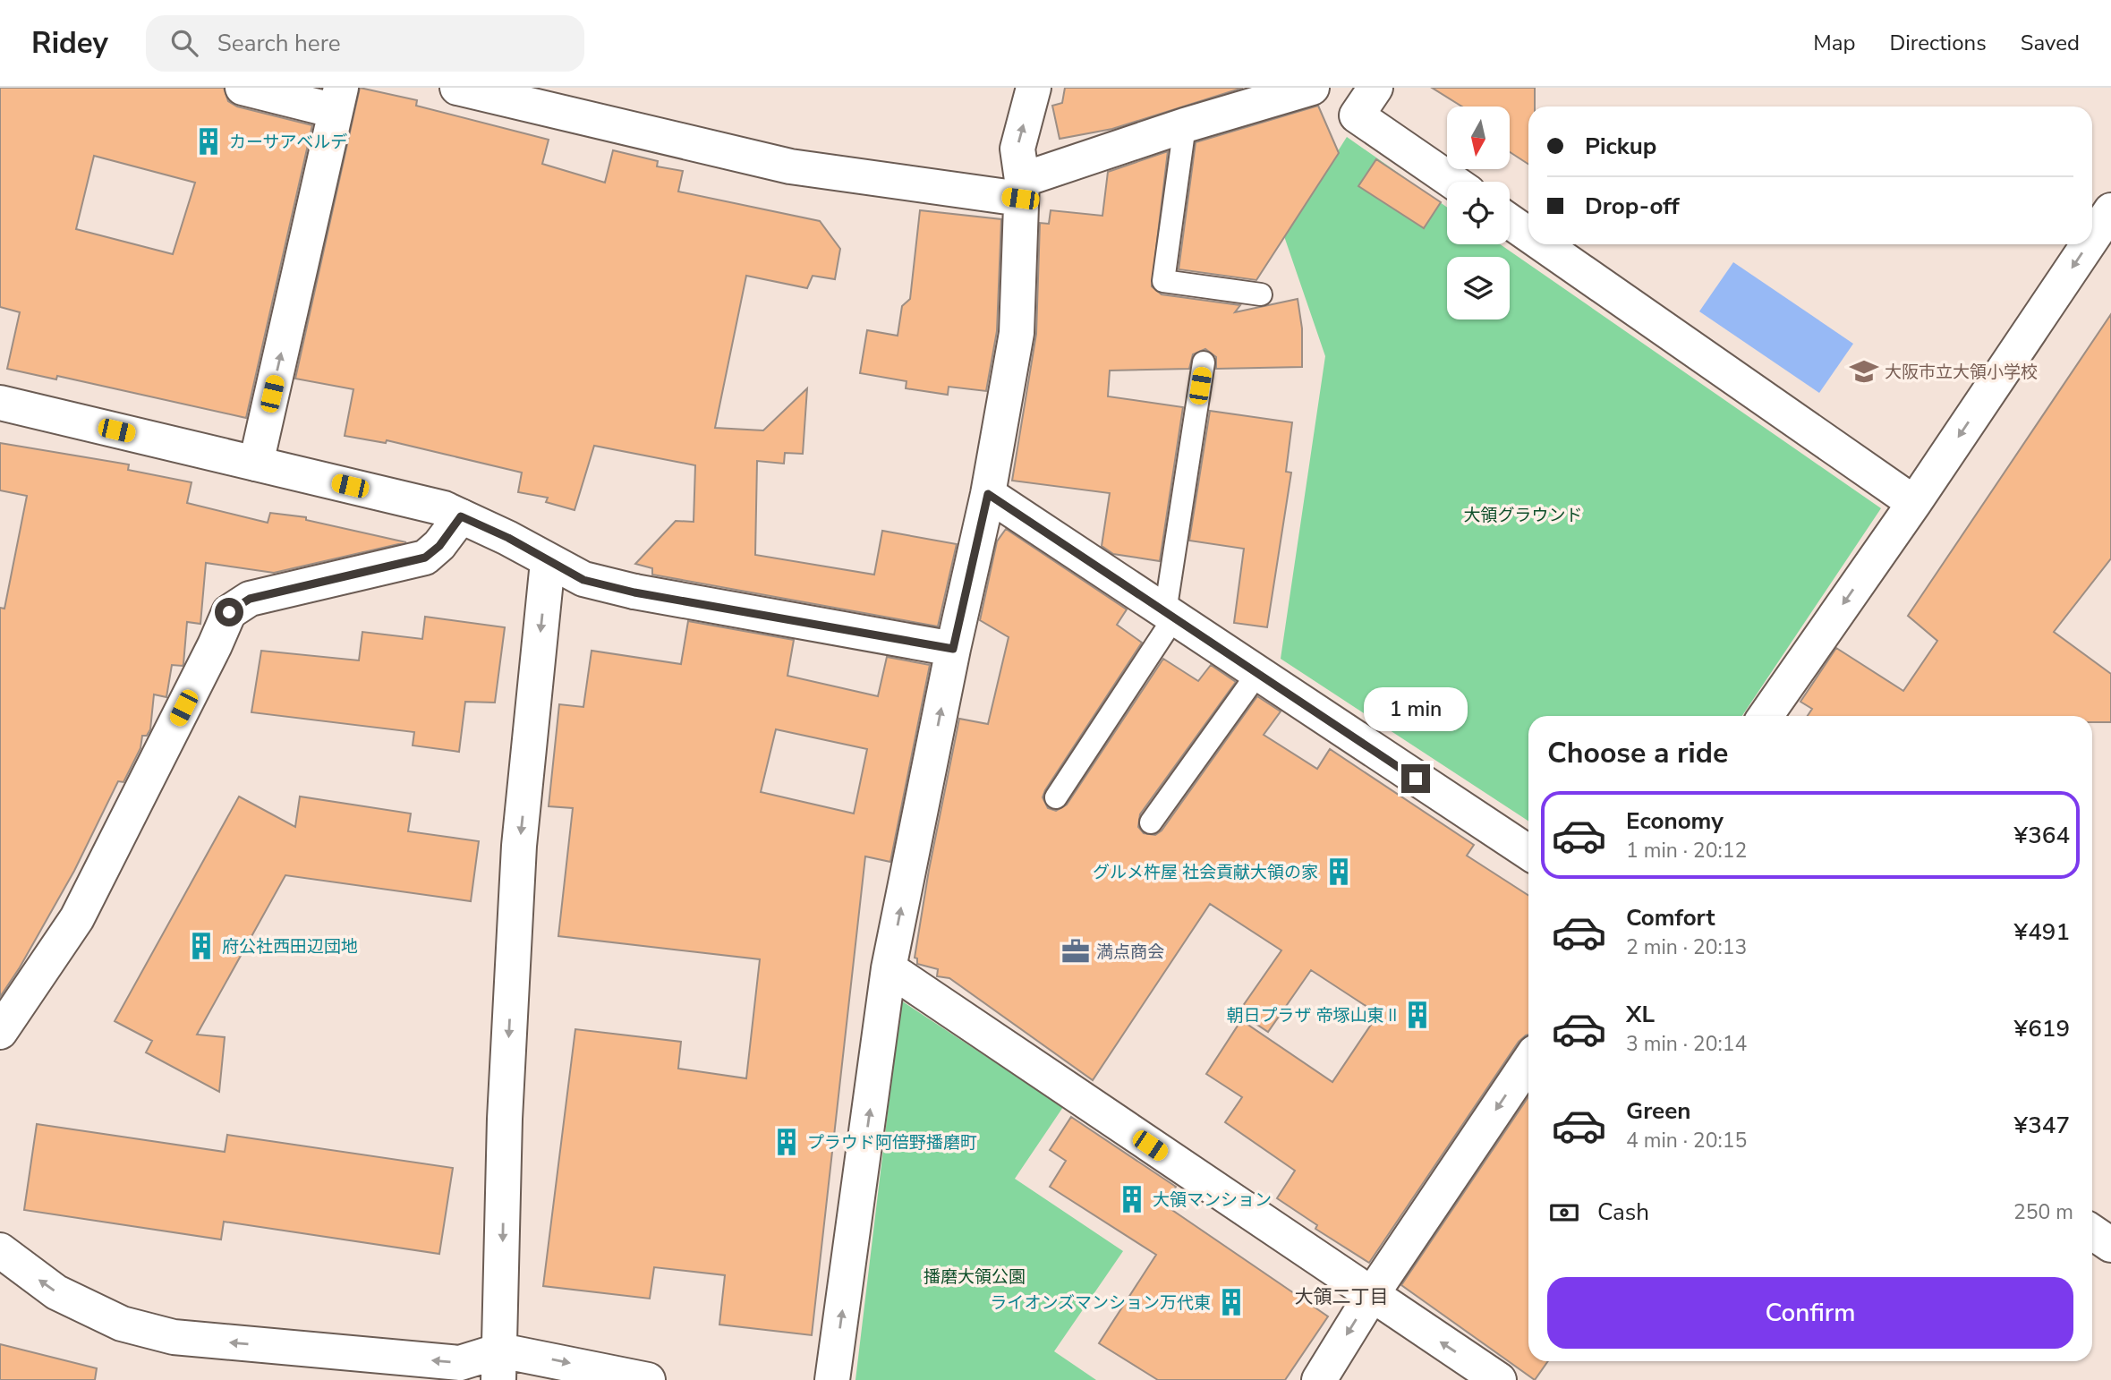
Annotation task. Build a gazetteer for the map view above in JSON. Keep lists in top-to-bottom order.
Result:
{
  "districts": ["大領二丁目"],
  "parks": ["大領グラウンド", "播磨大領公園"],
  "places": {
    "building": [
      "カーサアベルデ",
      "グルメ杵屋 社会貢献大領の家",
      "府公社西田辺団地",
      "朝日プラザ 帝塚山東 II",
      "プラウド阿倍野播磨町",
      "大領マンション",
      "ライオンズマンション万代東"
    ],
    "school or university": ["大阪市立大領小学校"],
    "office": ["満点商会"]
  },
  "north": "bottom",
  "page": {
    "header": "Ridey",
    "search": "Search here",
    "nav": ["Map", "Directions", "Saved"],
    "banner": ["Pickup", "Drop-off"],
    "bubble": "1 min",
    "heading": "Choose a ride",
    "list": [
      {
        "name": "Economy",
        "note": "1 min · 20:12",
        "value": "¥364"
      },
      {
        "name": "Comfort",
        "note": "2 min · 20:13",
        "value": "¥491"
      },
      {
        "name": "XL",
        "note": "3 min · 20:14",
        "value": "¥619"
      },
      {
        "name": "Green",
        "note": "4 min · 20:15",
        "value": "¥347"
      }
    ],
    "pay": ["Cash", "250 m"],
    "buttons": "Confirm"
  }
}
